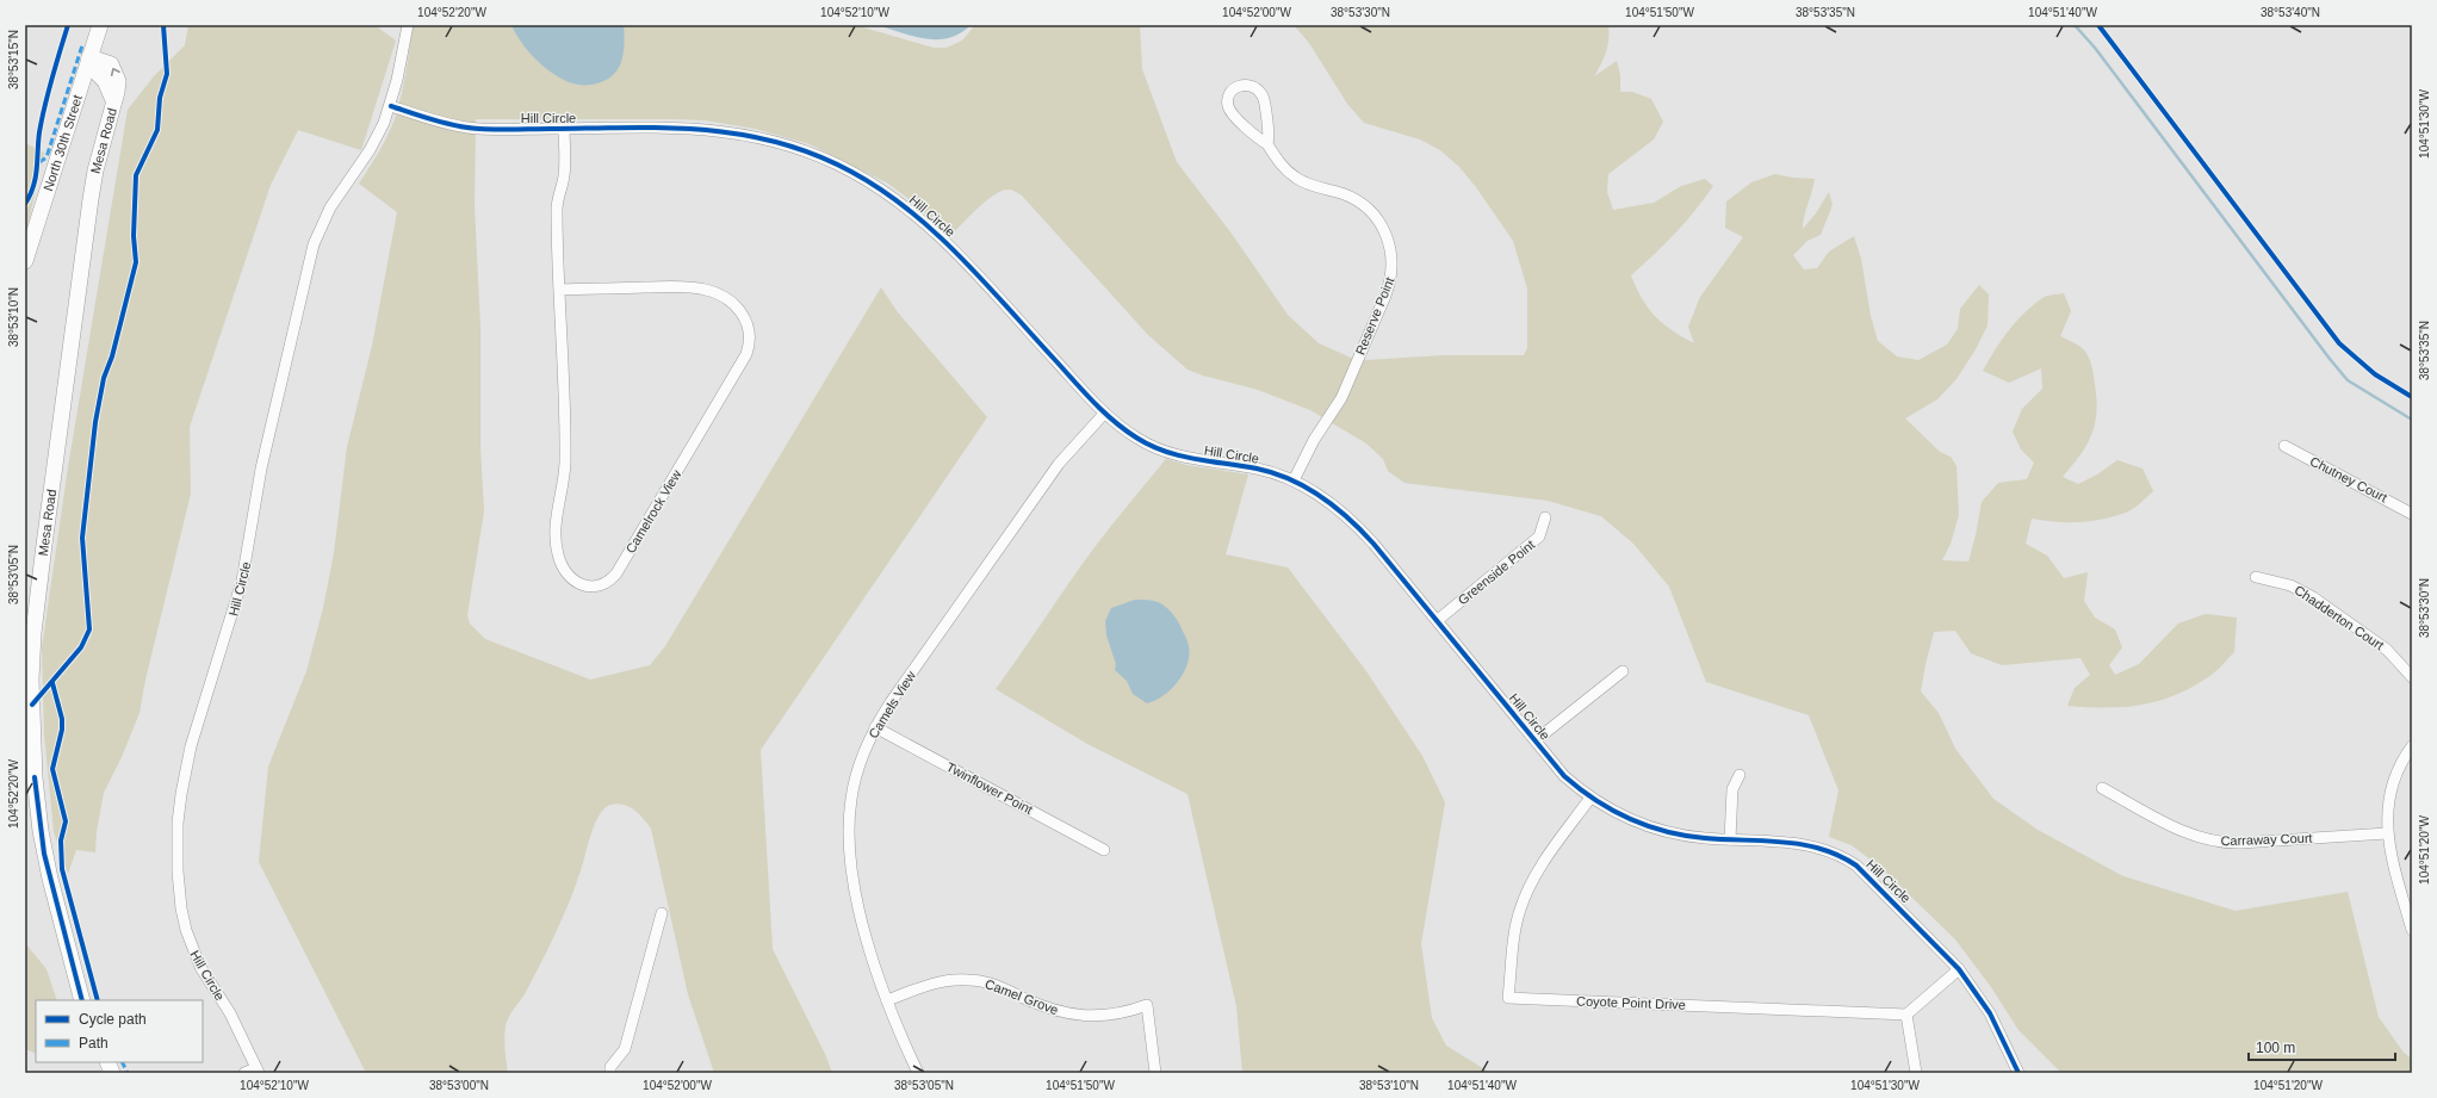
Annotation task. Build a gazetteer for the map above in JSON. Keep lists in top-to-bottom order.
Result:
{
  "streets": {
    "main road": ["Mesa Road", "North 30th Street"],
    "street": [
      "Hill Circle",
      "Reserve Point",
      "Chutney Court",
      "Camelrock View",
      "Greenside Point",
      "Chadderton Court",
      "Camels View",
      "Twinflower Point",
      "Carraway Court",
      "Camel Grove",
      "Coyote Point Drive"
    ]
  },
  "crossings": [
    ["Hill Circle", "Reserve Point"],
    ["Hill Circle", "Camelrock View"],
    ["Hill Circle", "Greenside Point"],
    ["Hill Circle", "Camels View"],
    ["Hill Circle", "Coyote Point Drive"],
    ["Mesa Road", "North 30th Street"],
    ["Camels View", "Twinflower Point"],
    ["Camels View", "Camel Grove"]
  ],
  "legend": ["Cycle path", "Path"],
  "scale_bar": "100 m",
  "coordinates": [
    "104°52'20\"W",
    "104°52'10\"W",
    "104°52'00\"W",
    "38°53'30\"N",
    "104°51'50\"W",
    "38°53'35\"N",
    "104°51'40\"W",
    "38°53'40\"N",
    "38°53'15\"N",
    "104°51'30\"W",
    "38°53'10\"N",
    "38°53'05\"N",
    "104°51'20\"W",
    "38°53'00\"N"
  ]
}
